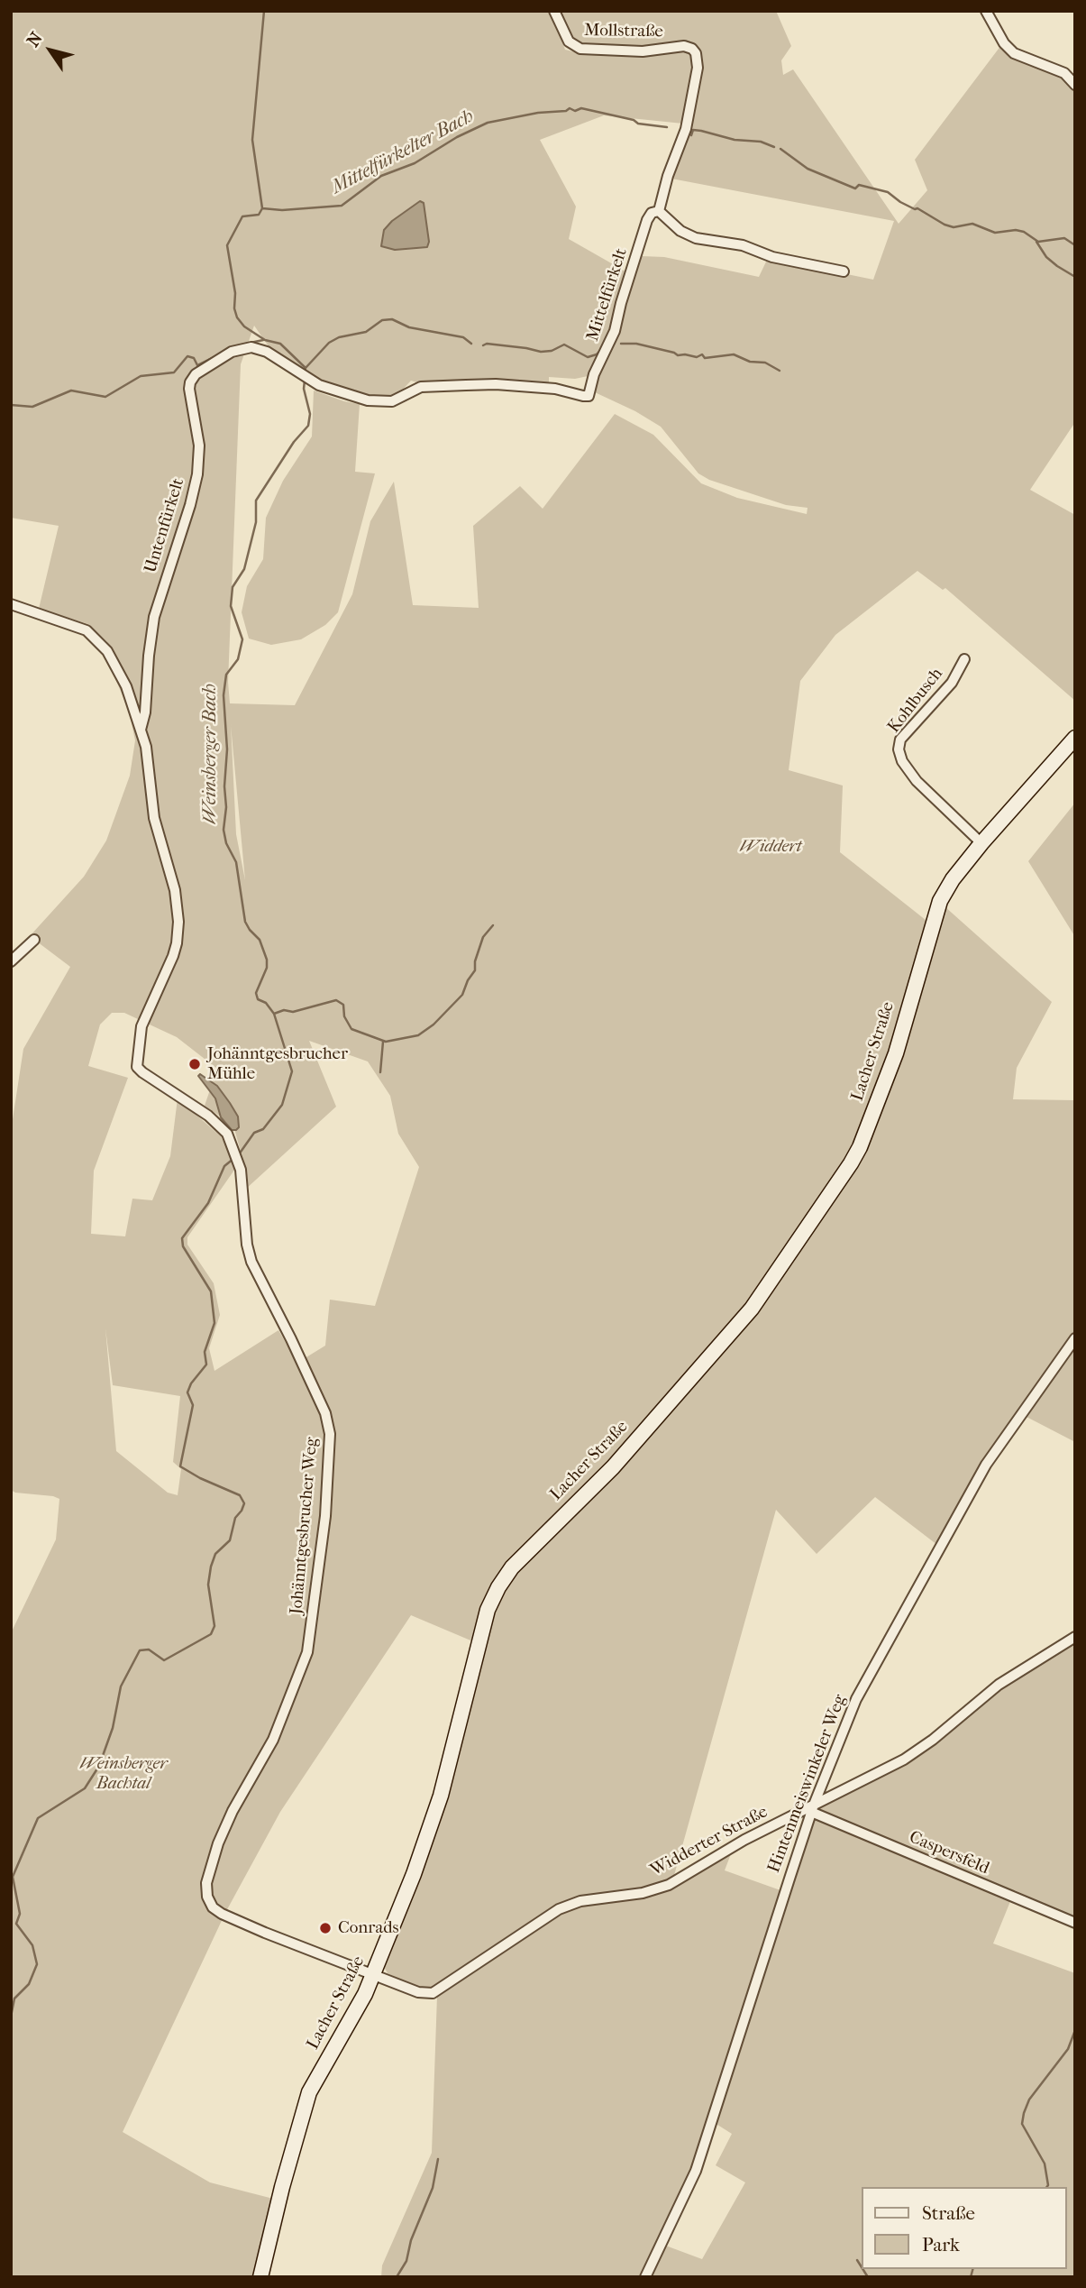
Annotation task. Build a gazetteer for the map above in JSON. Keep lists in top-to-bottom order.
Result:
{
  "streets": {
    "street": [
      "Mollstraße",
      "Mittelfürkelt",
      "Untenfürkelt",
      "Kohlbusch",
      "Lacher Straße",
      "Johänntgesbrucher Weg",
      "Hintenmeiswinkeler Weg",
      "Widderter Straße",
      "Caspersfeld"
    ]
  },
  "crossings": [
    ["Mollstraße", "Mittelfürkelt"],
    ["Mittelfürkelt", "Untenfürkelt"],
    ["Untenfürkelt", "Johänntgesbrucher Weg"],
    ["Kohlbusch", "Lacher Straße"],
    ["Lacher Straße", "Johänntgesbrucher Weg"],
    ["Lacher Straße", "Widderter Straße"],
    ["Johänntgesbrucher Weg", "Widderter Straße"],
    ["Hintenmeiswinkeler Weg", "Widderter Straße"],
    ["Hintenmeiswinkeler Weg", "Caspersfeld"],
    ["Widderter Straße", "Caspersfeld"]
  ],
  "water": ["Mittelfürkelter Bach", "Weinsberger Bach"],
  "parks": ["Widdert", "Weinsberger Bachtal"],
  "places": ["Johänntgesbrucher Mühle", "Conrads"],
  "legend": ["Straße", "Park"],
  "north": "top left"
}
